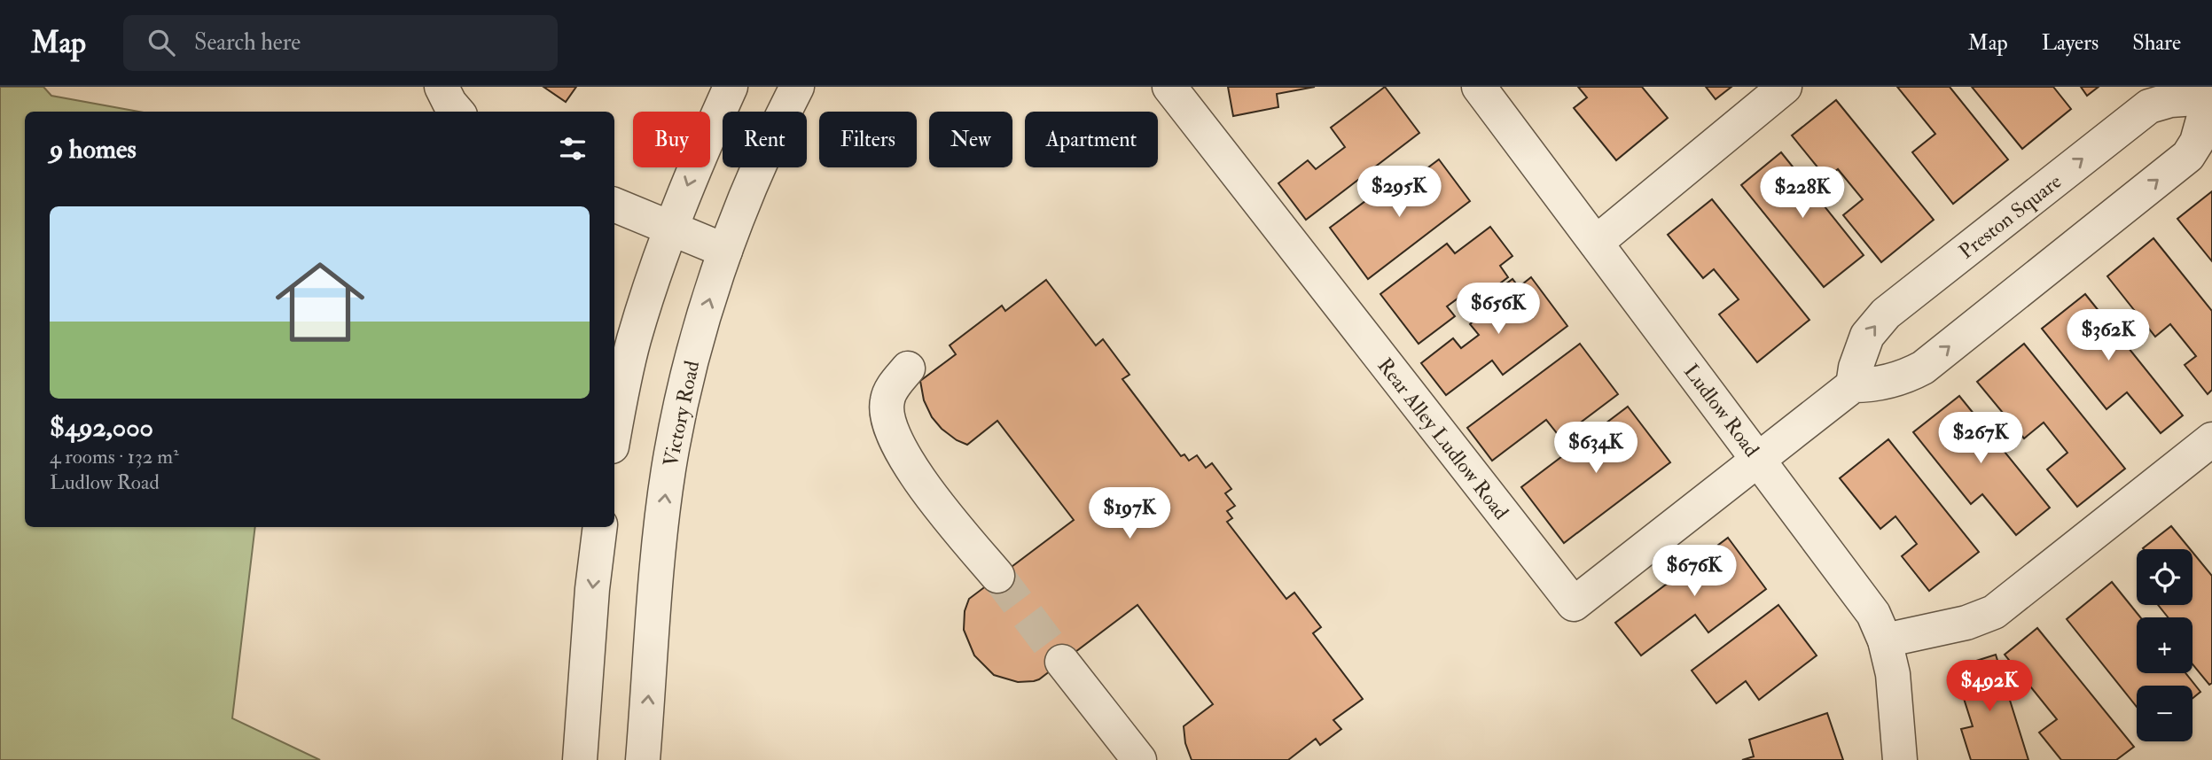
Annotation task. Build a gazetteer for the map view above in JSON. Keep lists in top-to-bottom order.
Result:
{
  "streets": {
    "street": [
      "Preston Square",
      "Ludlow Road",
      "Victory Road",
      "Rear Alley Ludlow Road"
    ]
  },
  "crossings": [
    ["Ludlow Road", "Rear Alley Ludlow Road"]
  ],
  "page": {
    "header": "Map",
    "search": "Search here",
    "nav": ["Map", "Layers", "Share"],
    "chip": [
      "Buy",
      "Rent",
      "Filters",
      "New",
      "Apartment"
    ],
    "heading": "9 homes",
    "price": [
      "$295K",
      "$228K",
      "$656K",
      "$362K",
      "$267K",
      "$634K",
      "$197K",
      "$676K",
      "$492K"
    ],
    "list": [
      {
        "name": "$492,000",
        "note": "4 rooms · 132 m² · Ludlow Road"
      }
    ],
    "map_buttons": ["+", "−"]
  }
}
